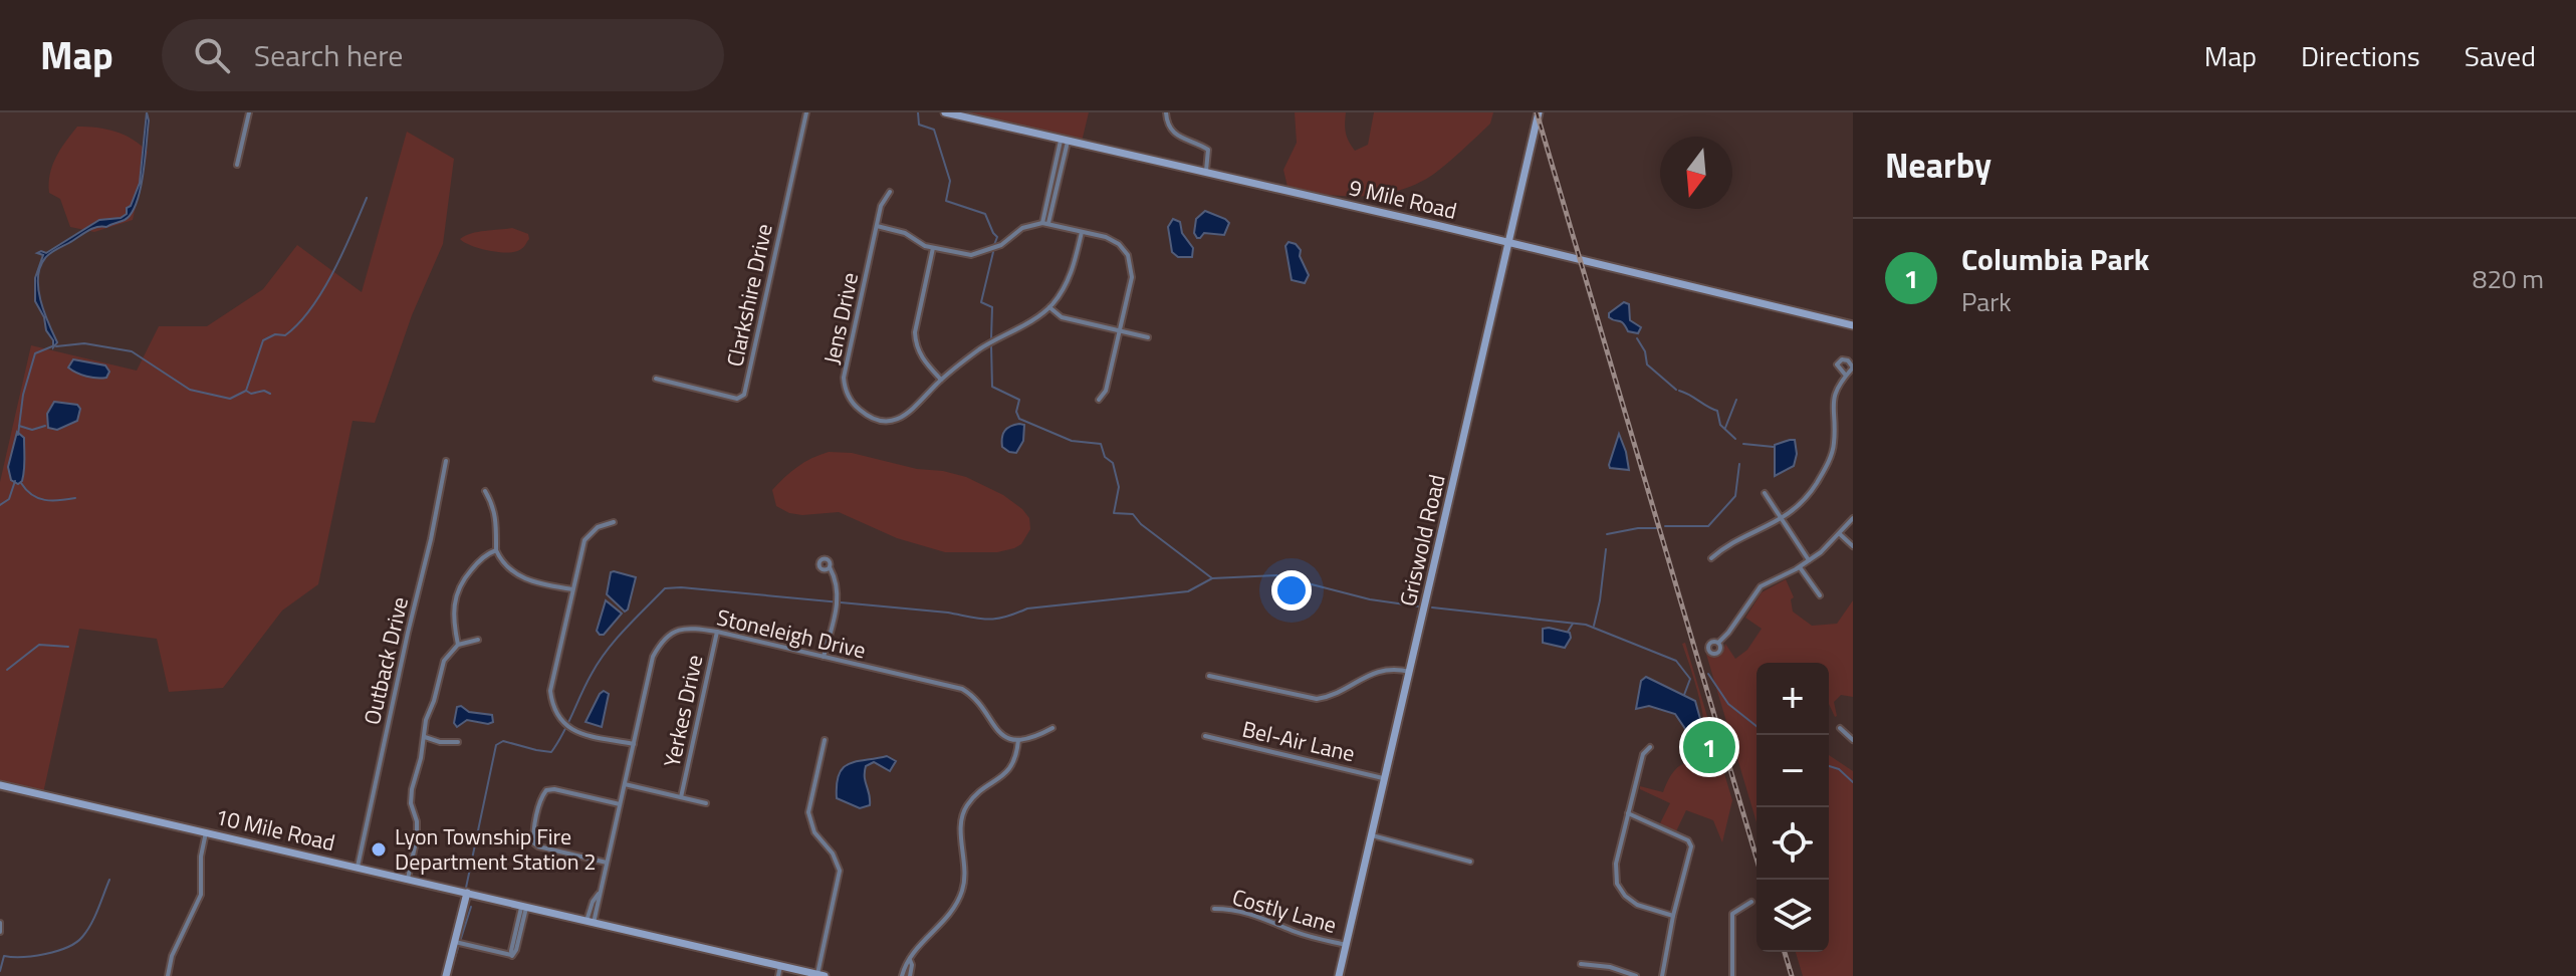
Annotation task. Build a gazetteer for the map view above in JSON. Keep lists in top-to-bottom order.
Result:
{
  "streets": {
    "street": [
      "9 Mile Road",
      "Clarkshire Drive",
      "Jens Drive",
      "Griswold Road",
      "Stoneleigh Drive",
      "Outback Drive",
      "Yerkes Drive",
      "Bel-Air Lane",
      "10 Mile Road",
      "Costly Lane"
    ]
  },
  "crossings": [
    ["9 Mile Road", "Griswold Road"],
    ["Griswold Road", "Bel-Air Lane"],
    ["Griswold Road", "Costly Lane"],
    ["Stoneleigh Drive", "Yerkes Drive"],
    ["Stoneleigh Drive", "10 Mile Road"],
    ["Outback Drive", "10 Mile Road"]
  ],
  "places": ["Lyon Township Fire Department Station 2"],
  "north": "bottom",
  "page": {
    "header": "Map",
    "search": "Search here",
    "nav": ["Map", "Directions", "Saved"],
    "heading": "Nearby",
    "list": [
      {
        "mark": "1",
        "name": "Columbia Park",
        "note": "Park",
        "value": "820 m"
      }
    ],
    "map_buttons": ["+", "−"],
    "pins": "1"
  }
}
